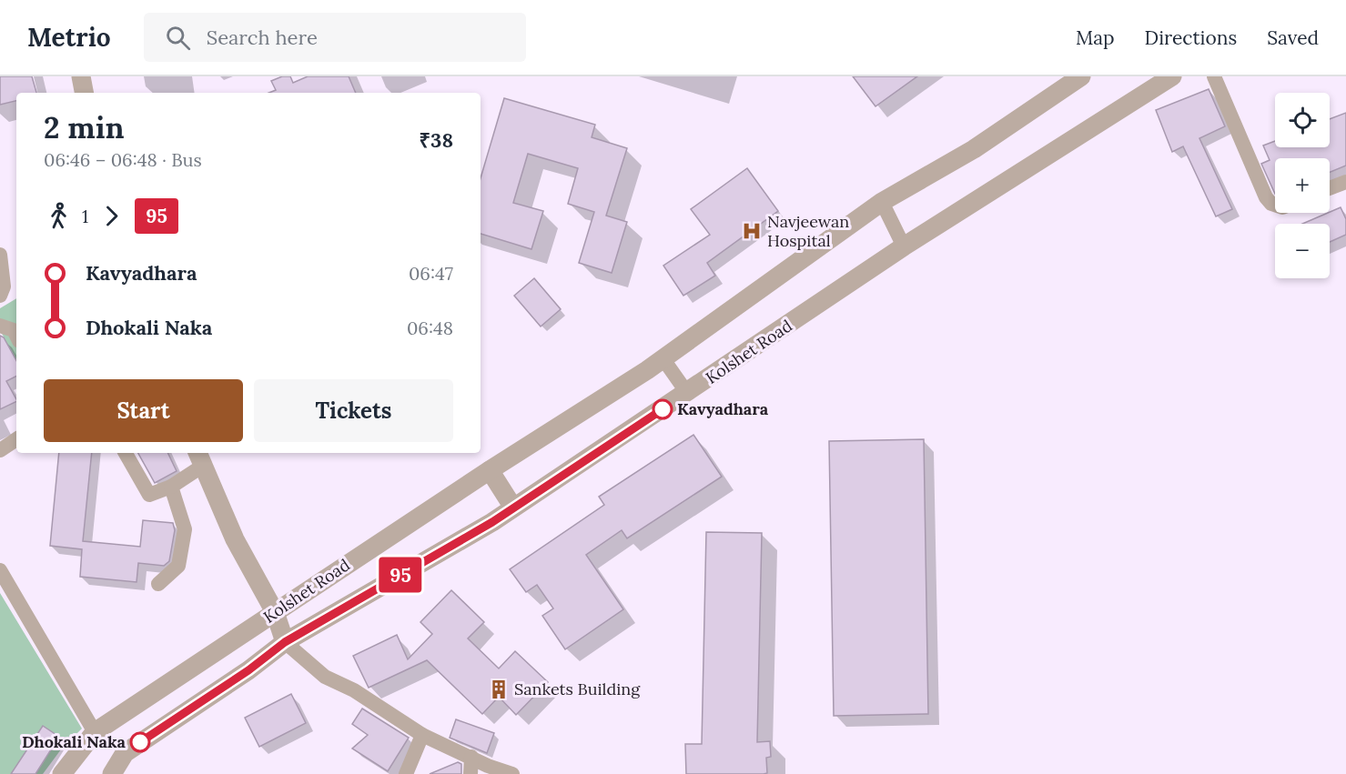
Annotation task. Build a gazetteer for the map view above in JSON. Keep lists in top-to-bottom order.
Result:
{
  "streets": {
    "street": ["Kolshet Road"]
  },
  "places": {
    "hospital": ["Navjeewan Hospital"],
    "other": ["Kavyadhara", "Dhokali Naka"],
    "building": ["Sankets Building"]
  },
  "lines": ["bus line 95"],
  "page": {
    "header": "Metrio",
    "search": "Search here",
    "nav": ["Map", "Directions", "Saved"],
    "on_map": "95",
    "map_buttons": ["+", "−"],
    "heading": ["2 min", "06:46 – 06:48 · Bus", "₹38"],
    "legs": ["1", "95"],
    "list": [
      {
        "name": "Kavyadhara",
        "value": "06:47"
      },
      {
        "name": "Dhokali Naka",
        "value": "06:48"
      }
    ],
    "buttons": ["Start", "Tickets"]
  }
}
